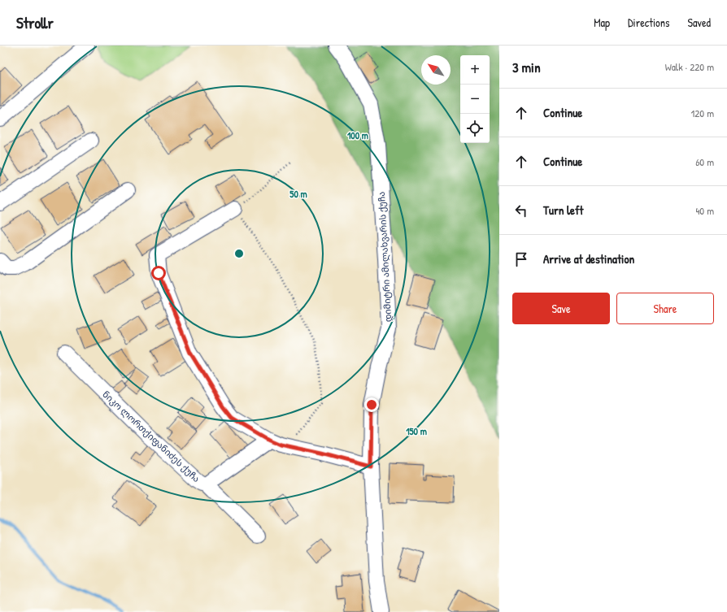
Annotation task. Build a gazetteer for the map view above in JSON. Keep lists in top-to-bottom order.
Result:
{
  "streets": {
    "street": ["დიმიტრი ამილახვარის ქუჩა", "ნიკო ლორთქიფანიძეს ქუჩა"]
  },
  "north": "top left",
  "page": {
    "header": "Strollr",
    "nav": ["Map", "Directions", "Saved"],
    "heading": ["3 min", "Walk · 220 m"],
    "map_buttons": ["+", "−"],
    "list": [
      ["Continue", "120 m"],
      ["Continue", "60 m"],
      ["Turn left", "40 m"],
      "Arrive at destination"
    ],
    "buttons": ["Save", "Share"]
  },
  "rings": ["100 m", "50 m", "150 m"]
}
